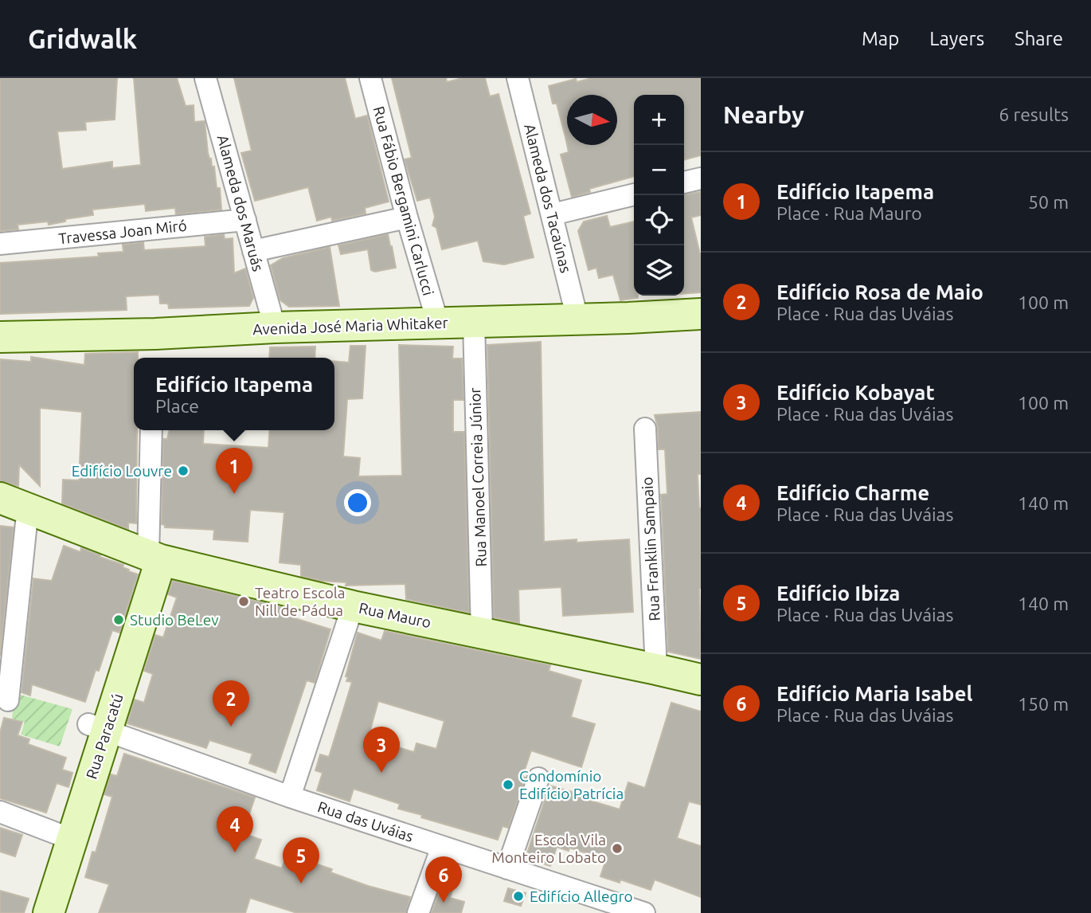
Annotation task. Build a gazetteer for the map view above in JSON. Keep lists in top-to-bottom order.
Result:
{
  "streets": {
    "street": [
      "Alameda dos Tacaúnas",
      "Rua Fábio Bergamini Carlucci",
      "Alameda dos Maruás",
      "Travessa Joan Miró",
      "Avenida José Maria Whitaker",
      "Rua Manoel Correia Júnior",
      "Rua Franklin Sampaio",
      "Rua Mauro",
      "Rua Paracatú",
      "Rua das Uváias"
    ]
  },
  "crossings": [
    ["Alameda dos Tacaúnas", "Avenida José Maria Whitaker"],
    ["Rua Fábio Bergamini Carlucci", "Avenida José Maria Whitaker"],
    ["Alameda dos Maruás", "Travessa Joan Miró"],
    ["Alameda dos Maruás", "Avenida José Maria Whitaker"],
    ["Avenida José Maria Whitaker", "Rua Manoel Correia Júnior"],
    ["Rua Manoel Correia Júnior", "Rua Mauro"],
    ["Rua Franklin Sampaio", "Rua Mauro"],
    ["Rua Mauro", "Rua Paracatú"],
    ["Rua Paracatú", "Rua das Uváias"]
  ],
  "places": [
    "Edifício Louvre",
    "Teatro Escola Nill de Pádua",
    "Studio BeLev",
    "Condomínio Edifício Patrícia",
    "Escola Vila Monteiro Lobato",
    "Edifício Allegro"
  ],
  "north": "right",
  "page": {
    "header": "Gridwalk",
    "nav": ["Map", "Layers", "Share"],
    "heading": ["Nearby", "6 results"],
    "map_buttons": ["+", "−"],
    "list": [
      {
        "mark": "1",
        "name": "Edifício Itapema",
        "note": "Place · Rua Mauro",
        "value": "50 m"
      },
      {
        "mark": "2",
        "name": "Edifício Rosa de Maio",
        "note": "Place · Rua das Uváias",
        "value": "100 m"
      },
      {
        "mark": "3",
        "name": "Edifício Kobayat",
        "note": "Place · Rua das Uváias",
        "value": "100 m"
      },
      {
        "mark": "4",
        "name": "Edifício Charme",
        "note": "Place · Rua das Uváias",
        "value": "140 m"
      },
      {
        "mark": "5",
        "name": "Edifício Ibiza",
        "note": "Place · Rua das Uváias",
        "value": "140 m"
      },
      {
        "mark": "6",
        "name": "Edifício Maria Isabel",
        "note": "Place · Rua das Uváias",
        "value": "150 m"
      }
    ],
    "popup": ["Edifício Itapema", "Place"],
    "pins": [
      "1",
      "2",
      "3",
      "4",
      "5",
      "6"
    ]
  }
}
